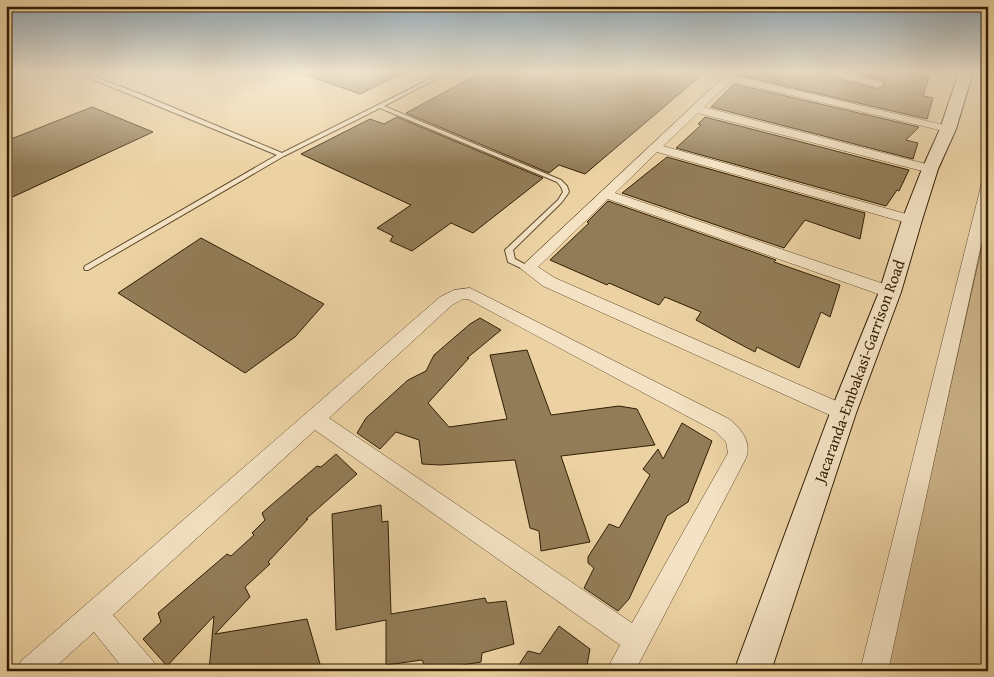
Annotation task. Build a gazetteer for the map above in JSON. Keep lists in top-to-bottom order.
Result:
{
  "streets": {
    "street": ["Jacaranda-Embakasi-Garrison Road"]
  }
}
